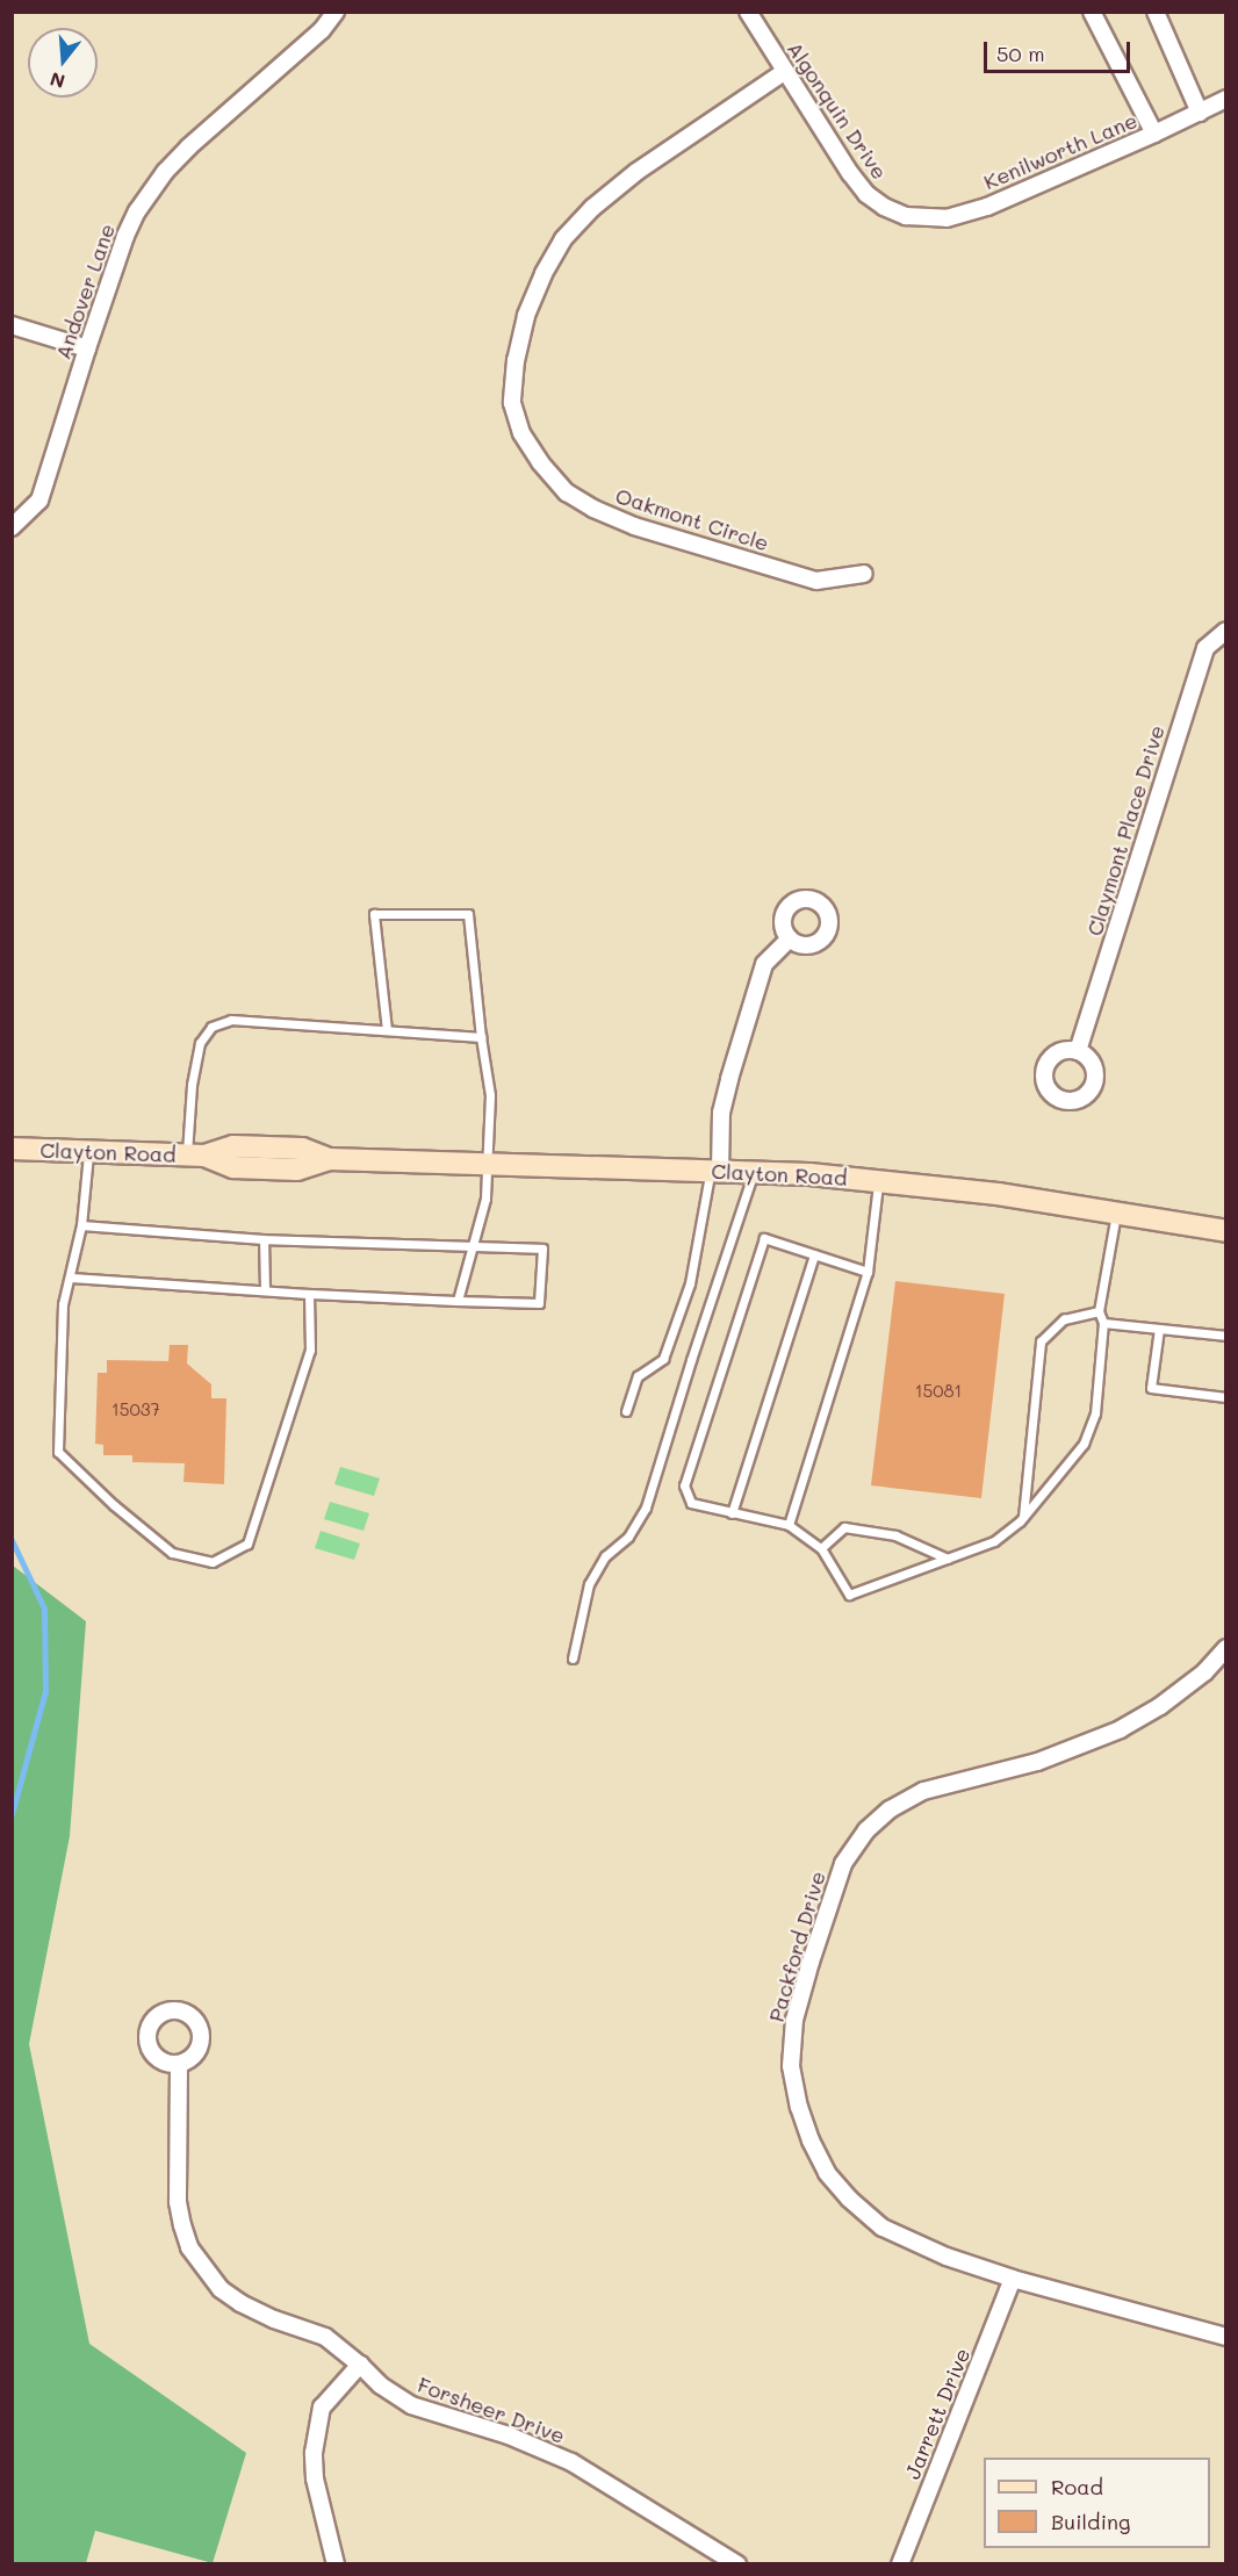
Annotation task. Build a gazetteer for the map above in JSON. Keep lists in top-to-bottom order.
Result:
{
  "streets": {
    "main road": ["Clayton Road"],
    "street": [
      "Algonquin Drive",
      "Kenilworth Lane",
      "Andover Lane",
      "Oakmont Circle",
      "Claymont Place Drive",
      "Packford Drive",
      "Forsheer Drive",
      "Jarrett Drive"
    ]
  },
  "crossings": [
    ["Algonquin Drive", "Kenilworth Lane"],
    ["Algonquin Drive", "Oakmont Circle"],
    ["Packford Drive", "Jarrett Drive"]
  ],
  "house_numbers": ["15081", "15037"],
  "legend": ["Road", "Building"],
  "scale_bar": "50 m",
  "north": "bottom"
}
